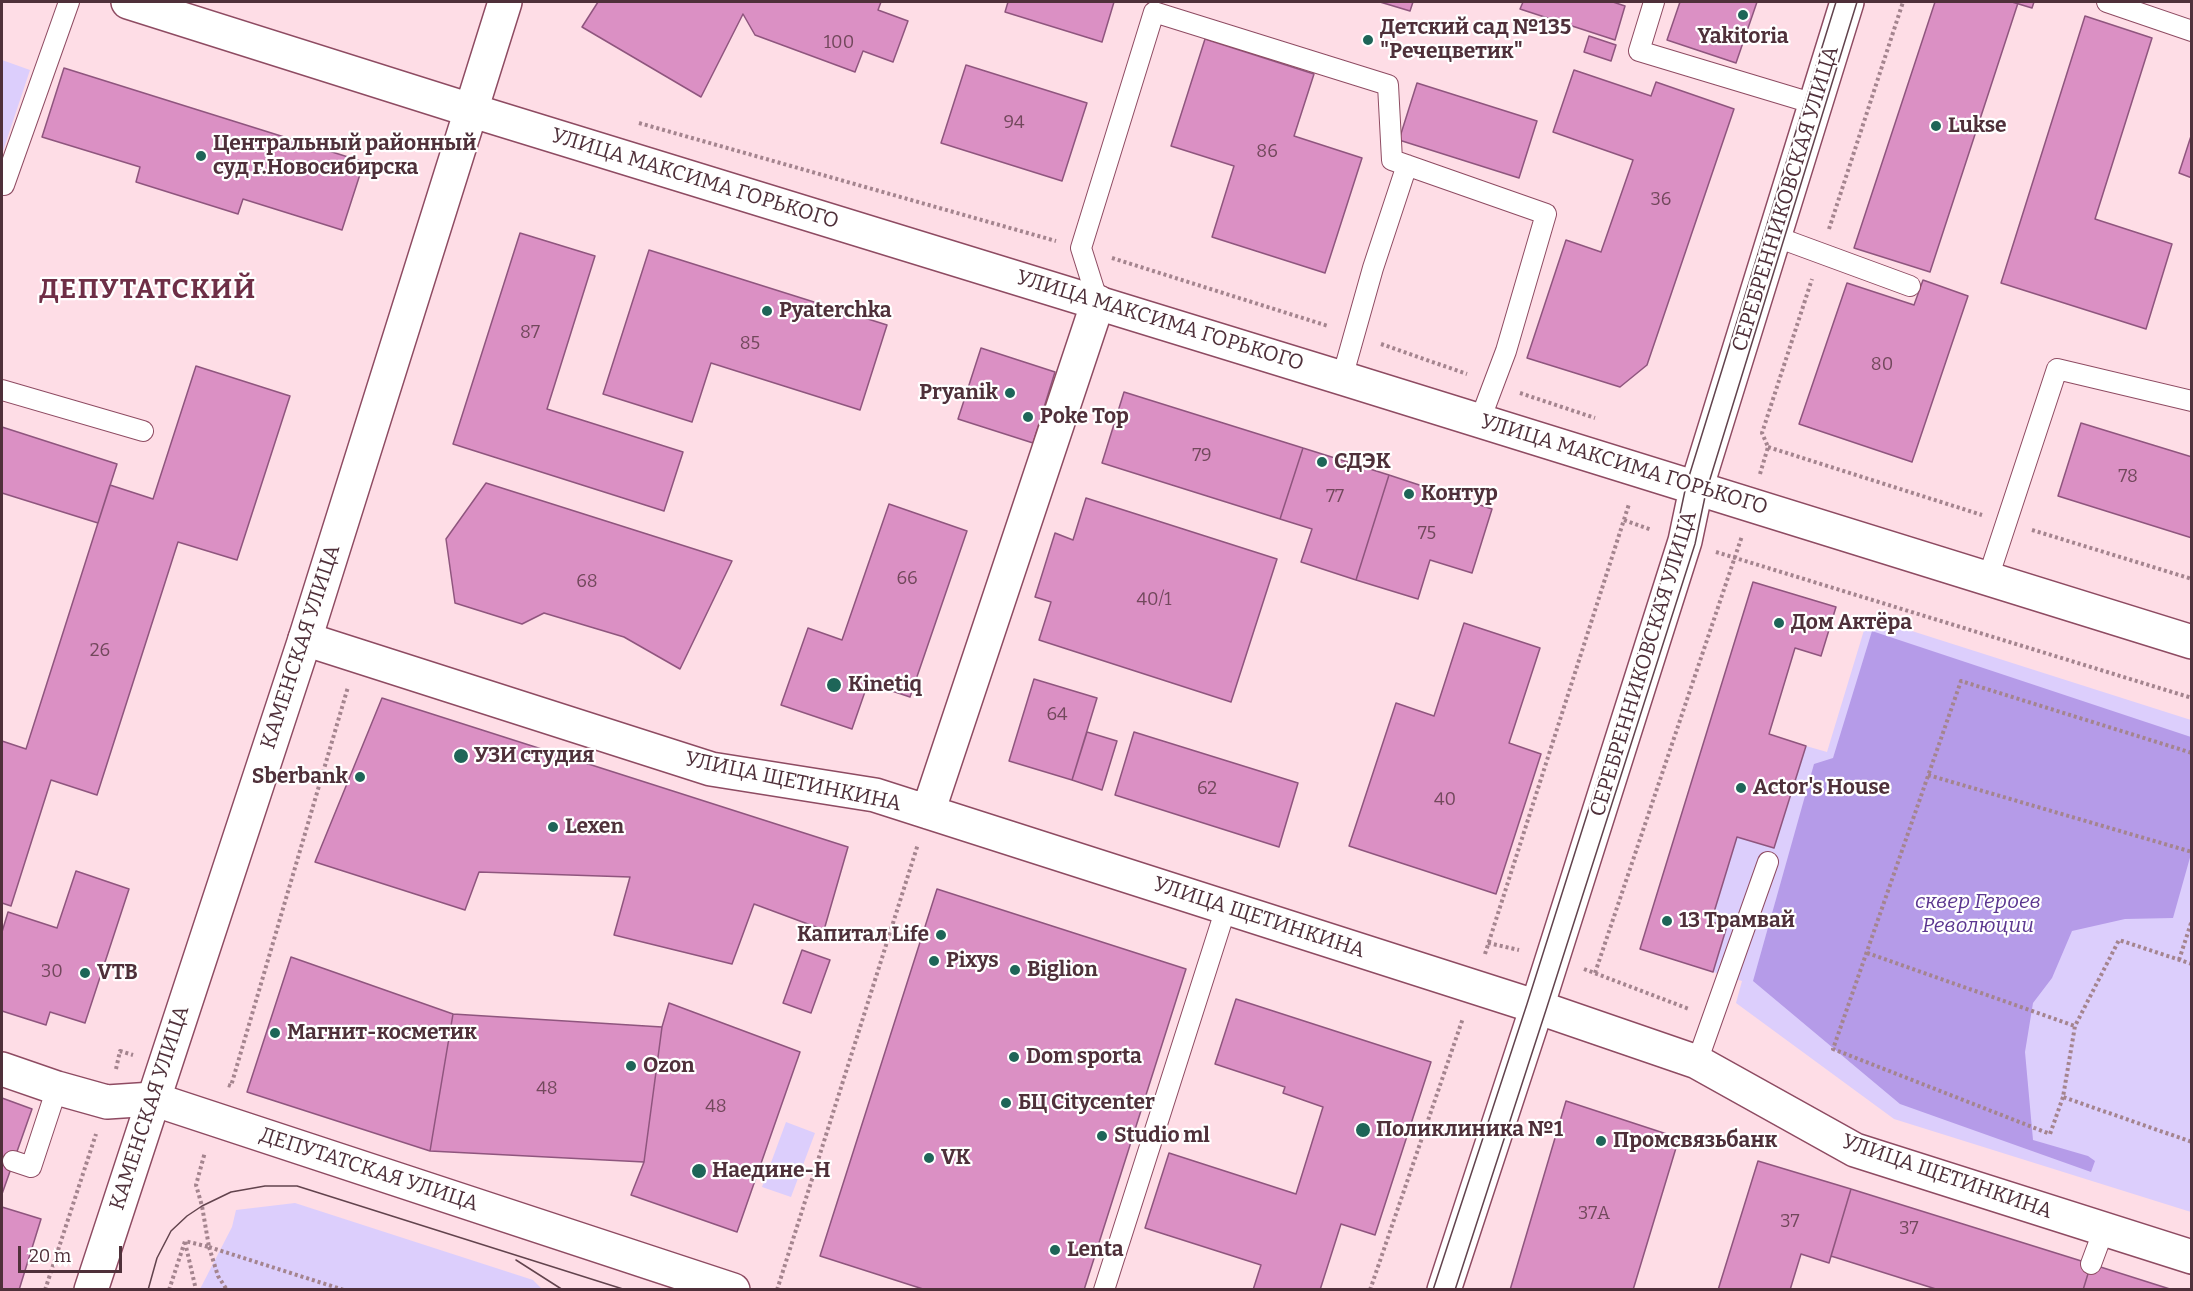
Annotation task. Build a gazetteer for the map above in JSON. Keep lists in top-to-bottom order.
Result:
{
  "streets": {
    "street": [
      "УЛИЦА МАКСИМА ГОРЬКОГО",
      "СЕРЕБРЕННИКОВСКАЯ УЛИЦА",
      "КАМЕНСКАЯ УЛИЦА",
      "УЛИЦА ЩЕТИНКИНА",
      "ДЕПУТАТСКАЯ УЛИЦА"
    ]
  },
  "crossings": [
    ["УЛИЦА МАКСИМА ГОРЬКОГО", "СЕРЕБРЕННИКОВСКАЯ УЛИЦА"],
    ["УЛИЦА МАКСИМА ГОРЬКОГО", "КАМЕНСКАЯ УЛИЦА"],
    ["СЕРЕБРЕННИКОВСКАЯ УЛИЦА", "УЛИЦА ЩЕТИНКИНА"],
    ["КАМЕНСКАЯ УЛИЦА", "УЛИЦА ЩЕТИНКИНА"],
    ["КАМЕНСКАЯ УЛИЦА", "ДЕПУТАТСКАЯ УЛИЦА"]
  ],
  "districts": ["ДЕПУТАТСКИЙ"],
  "parks": ["сквер Героев Революции"],
  "places": [
    "Yakitoria",
    "Детский сад №135 \"Речецветик\"",
    "Lukse",
    "Центральный районный суд г.Новосибирска",
    "Pyaterchka",
    "Pryanik",
    "Poke Top",
    "СДЭК",
    "Контур",
    "Дом Актёра",
    "Kinetiq",
    "УЗИ студия",
    "Sberbank",
    "Actor's House",
    "Lexen",
    "13 Трамвай",
    "Капитал Life",
    "Pixys",
    "Biglion",
    "VTB",
    "Магнит-косметик",
    "Dom sporta",
    "Ozon",
    "БЦ Citycenter",
    "Поликлиника №1",
    "Studio ml",
    "Промсвязьбанк",
    "VK",
    "Наедине-Н",
    "Lenta"
  ],
  "house_numbers": [
    "100",
    "94",
    "86",
    "36",
    "87",
    "85",
    "80",
    "79",
    "78",
    "77",
    "75",
    "66",
    "68",
    "40/1",
    "26",
    "64",
    "62",
    "40",
    "30",
    "48",
    "48",
    "37А",
    "37",
    "37"
  ],
  "scale_bar": "20 m"
}
